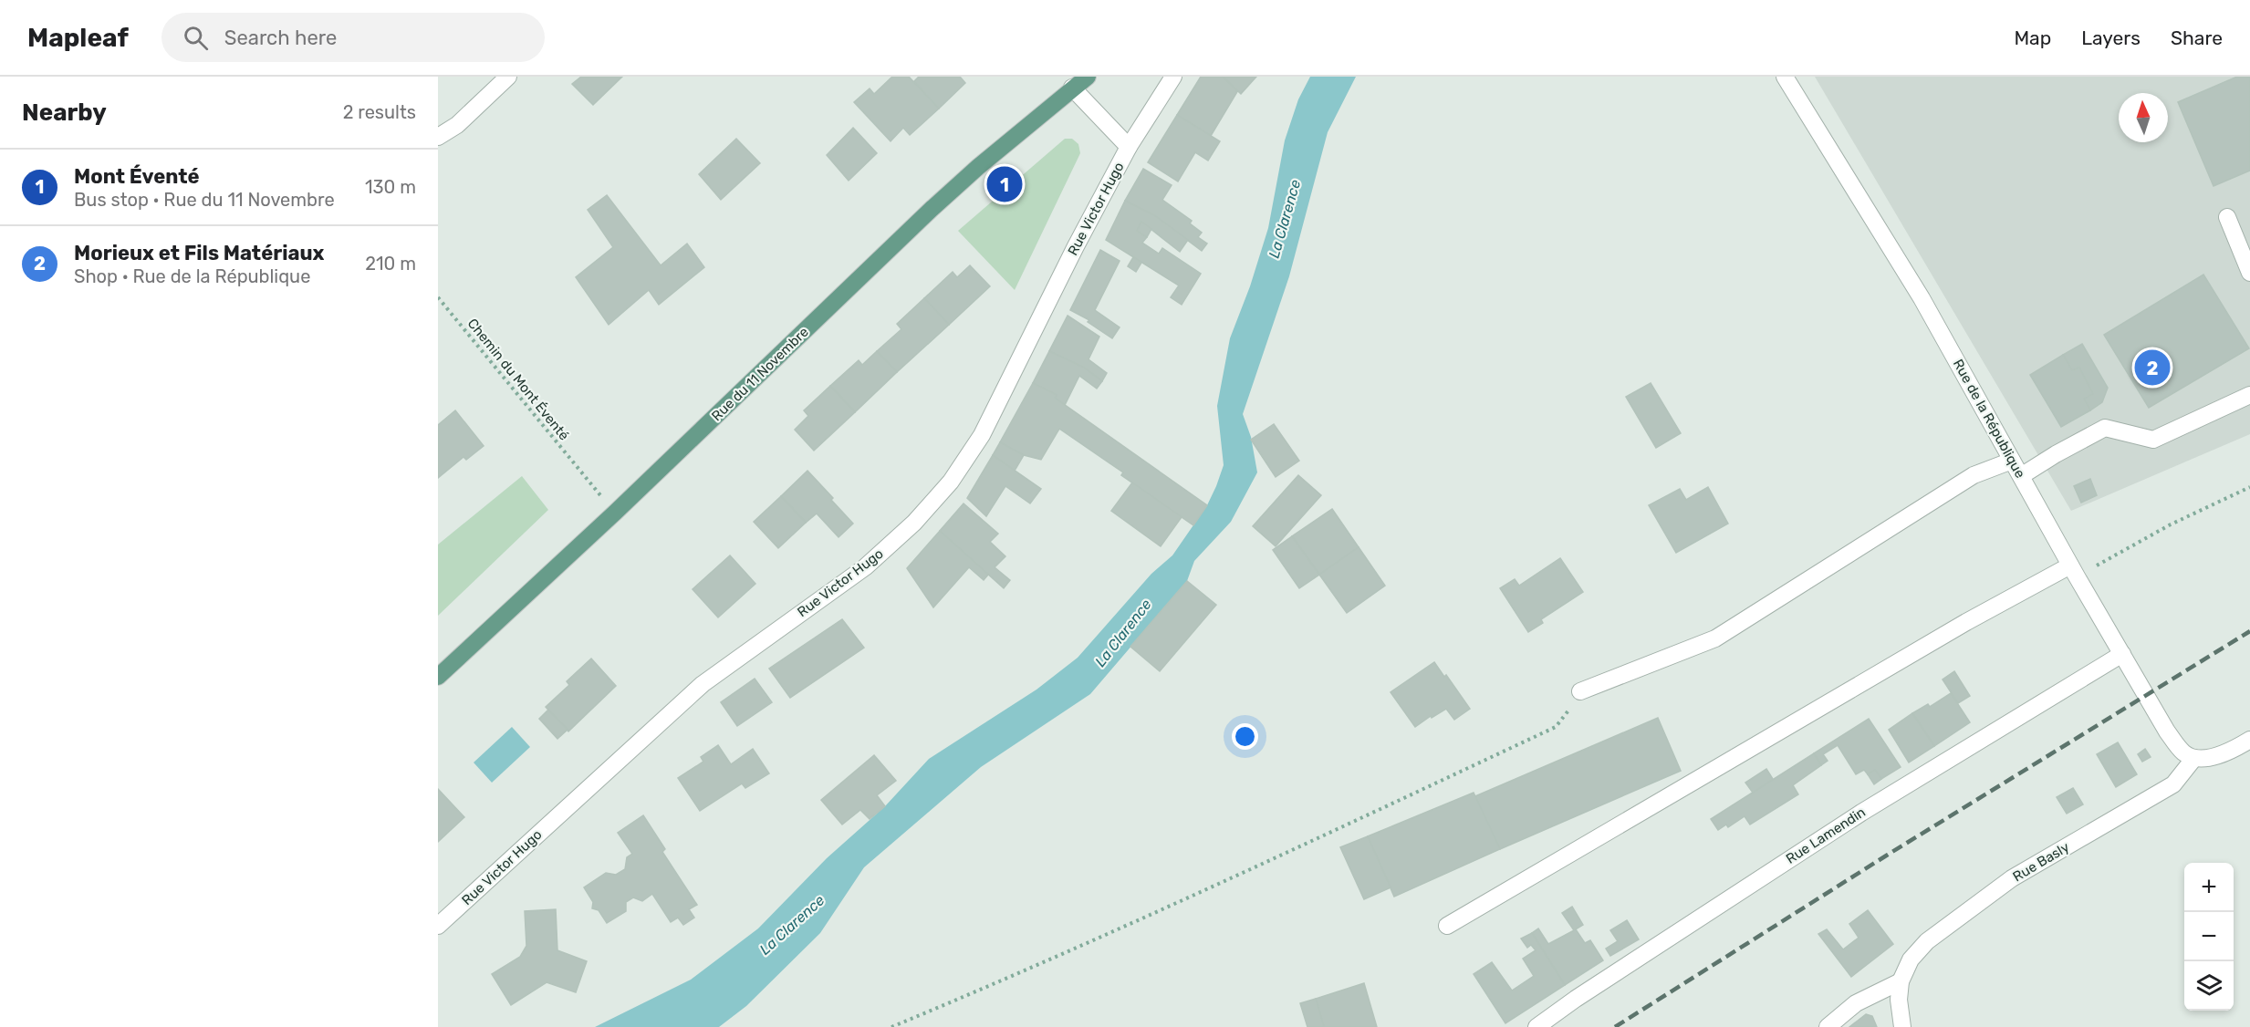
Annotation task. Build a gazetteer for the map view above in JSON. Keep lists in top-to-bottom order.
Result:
{
  "streets": {
    "main road": ["Rue du 11 Novembre"],
    "street": [
      "Rue Victor Hugo",
      "Rue de la République",
      "Rue Lamendin",
      "Rue Basly"
    ],
    "path": ["Chemin du Mont Éventé"]
  },
  "crossings": [
    ["Rue Victor Hugo", "Rue du 11 Novembre"],
    ["Rue de la République", "Rue Lamendin"],
    ["Rue de la République", "Rue Basly"]
  ],
  "water": ["La Clarence"],
  "north": "top",
  "page": {
    "header": "Mapleaf",
    "search": "Search here",
    "nav": ["Map", "Layers", "Share"],
    "heading": ["Nearby", "2 results"],
    "list": [
      {
        "mark": "1",
        "name": "Mont Éventé",
        "note": "Bus stop · Rue du 11 Novembre",
        "value": "130 m"
      },
      {
        "mark": "2",
        "name": "Morieux et Fils Matériaux",
        "note": "Shop · Rue de la République",
        "value": "210 m"
      }
    ],
    "pins": ["1", "2"],
    "map_buttons": ["+", "−"]
  }
}
